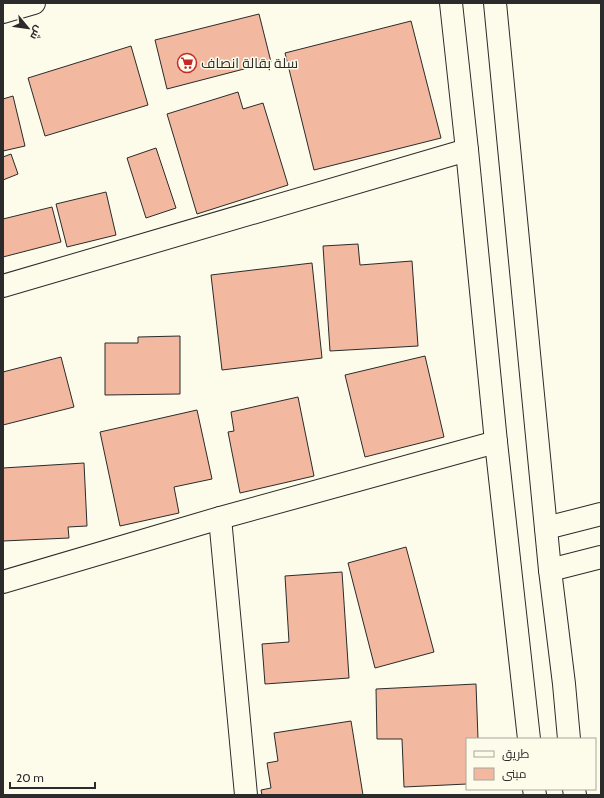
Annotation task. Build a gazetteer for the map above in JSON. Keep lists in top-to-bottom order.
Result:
{
  "places": {
    "supermarket": ["سلة بقالة انصاف"]
  },
  "legend": ["طريق", "مبنى"],
  "scale_bar": "20 m",
  "north": "bottom right"
}
